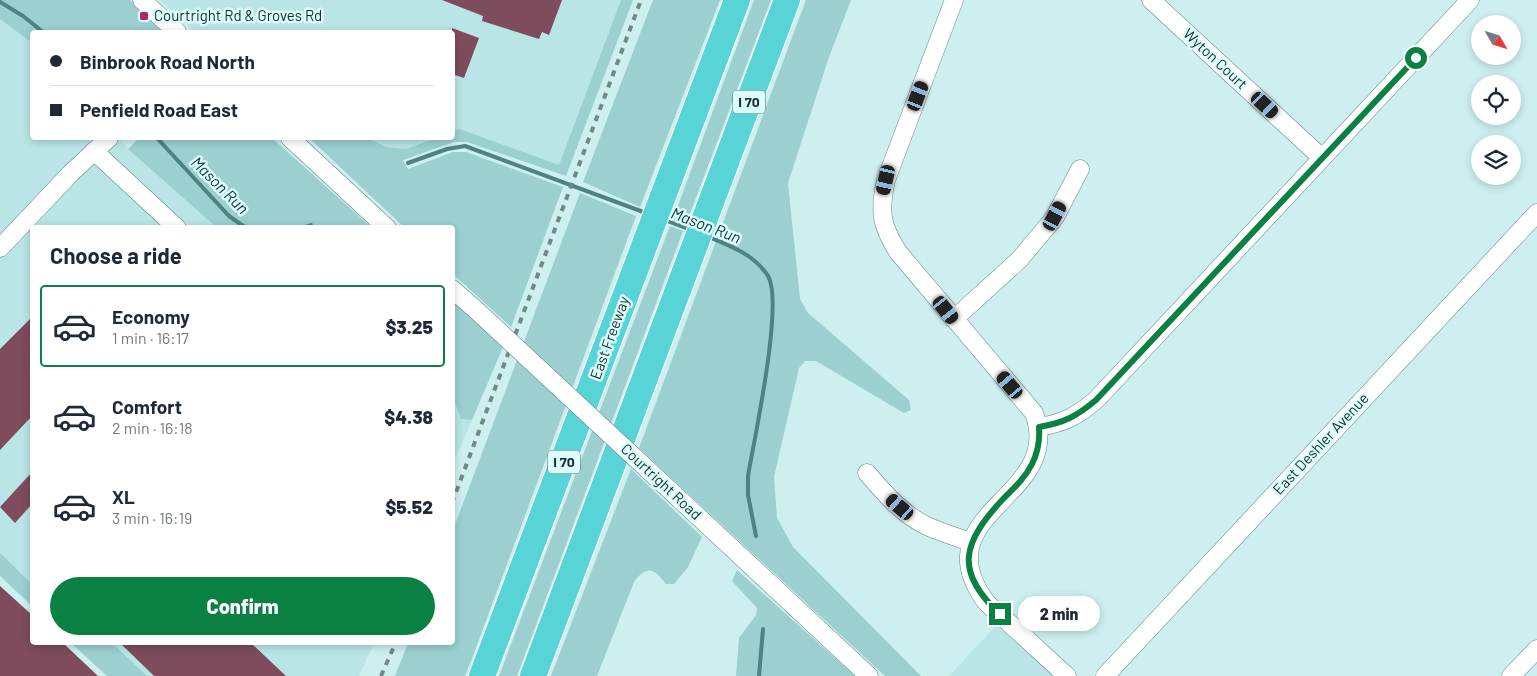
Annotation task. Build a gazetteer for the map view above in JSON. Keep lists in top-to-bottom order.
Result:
{
  "streets": {
    "highway": ["I 70", "East Freeway"],
    "street": ["Wyton Court", "East Deshler Avenue", "Courtright Road"]
  },
  "water": ["Mason Run"],
  "places": {
    "transit": ["Courtright Rd & Groves Rd"]
  },
  "north": "bottom right",
  "page": {
    "banner": ["Binbrook Road North", "Penfield Road East"],
    "heading": "Choose a ride",
    "list": [
      {
        "name": "Economy",
        "note": "1 min · 16:17",
        "value": "$3.25"
      },
      {
        "name": "Comfort",
        "note": "2 min · 16:18",
        "value": "$4.38"
      },
      {
        "name": "XL",
        "note": "3 min · 16:19",
        "value": "$5.52"
      }
    ],
    "buttons": "Confirm",
    "bubble": "2 min"
  }
}
